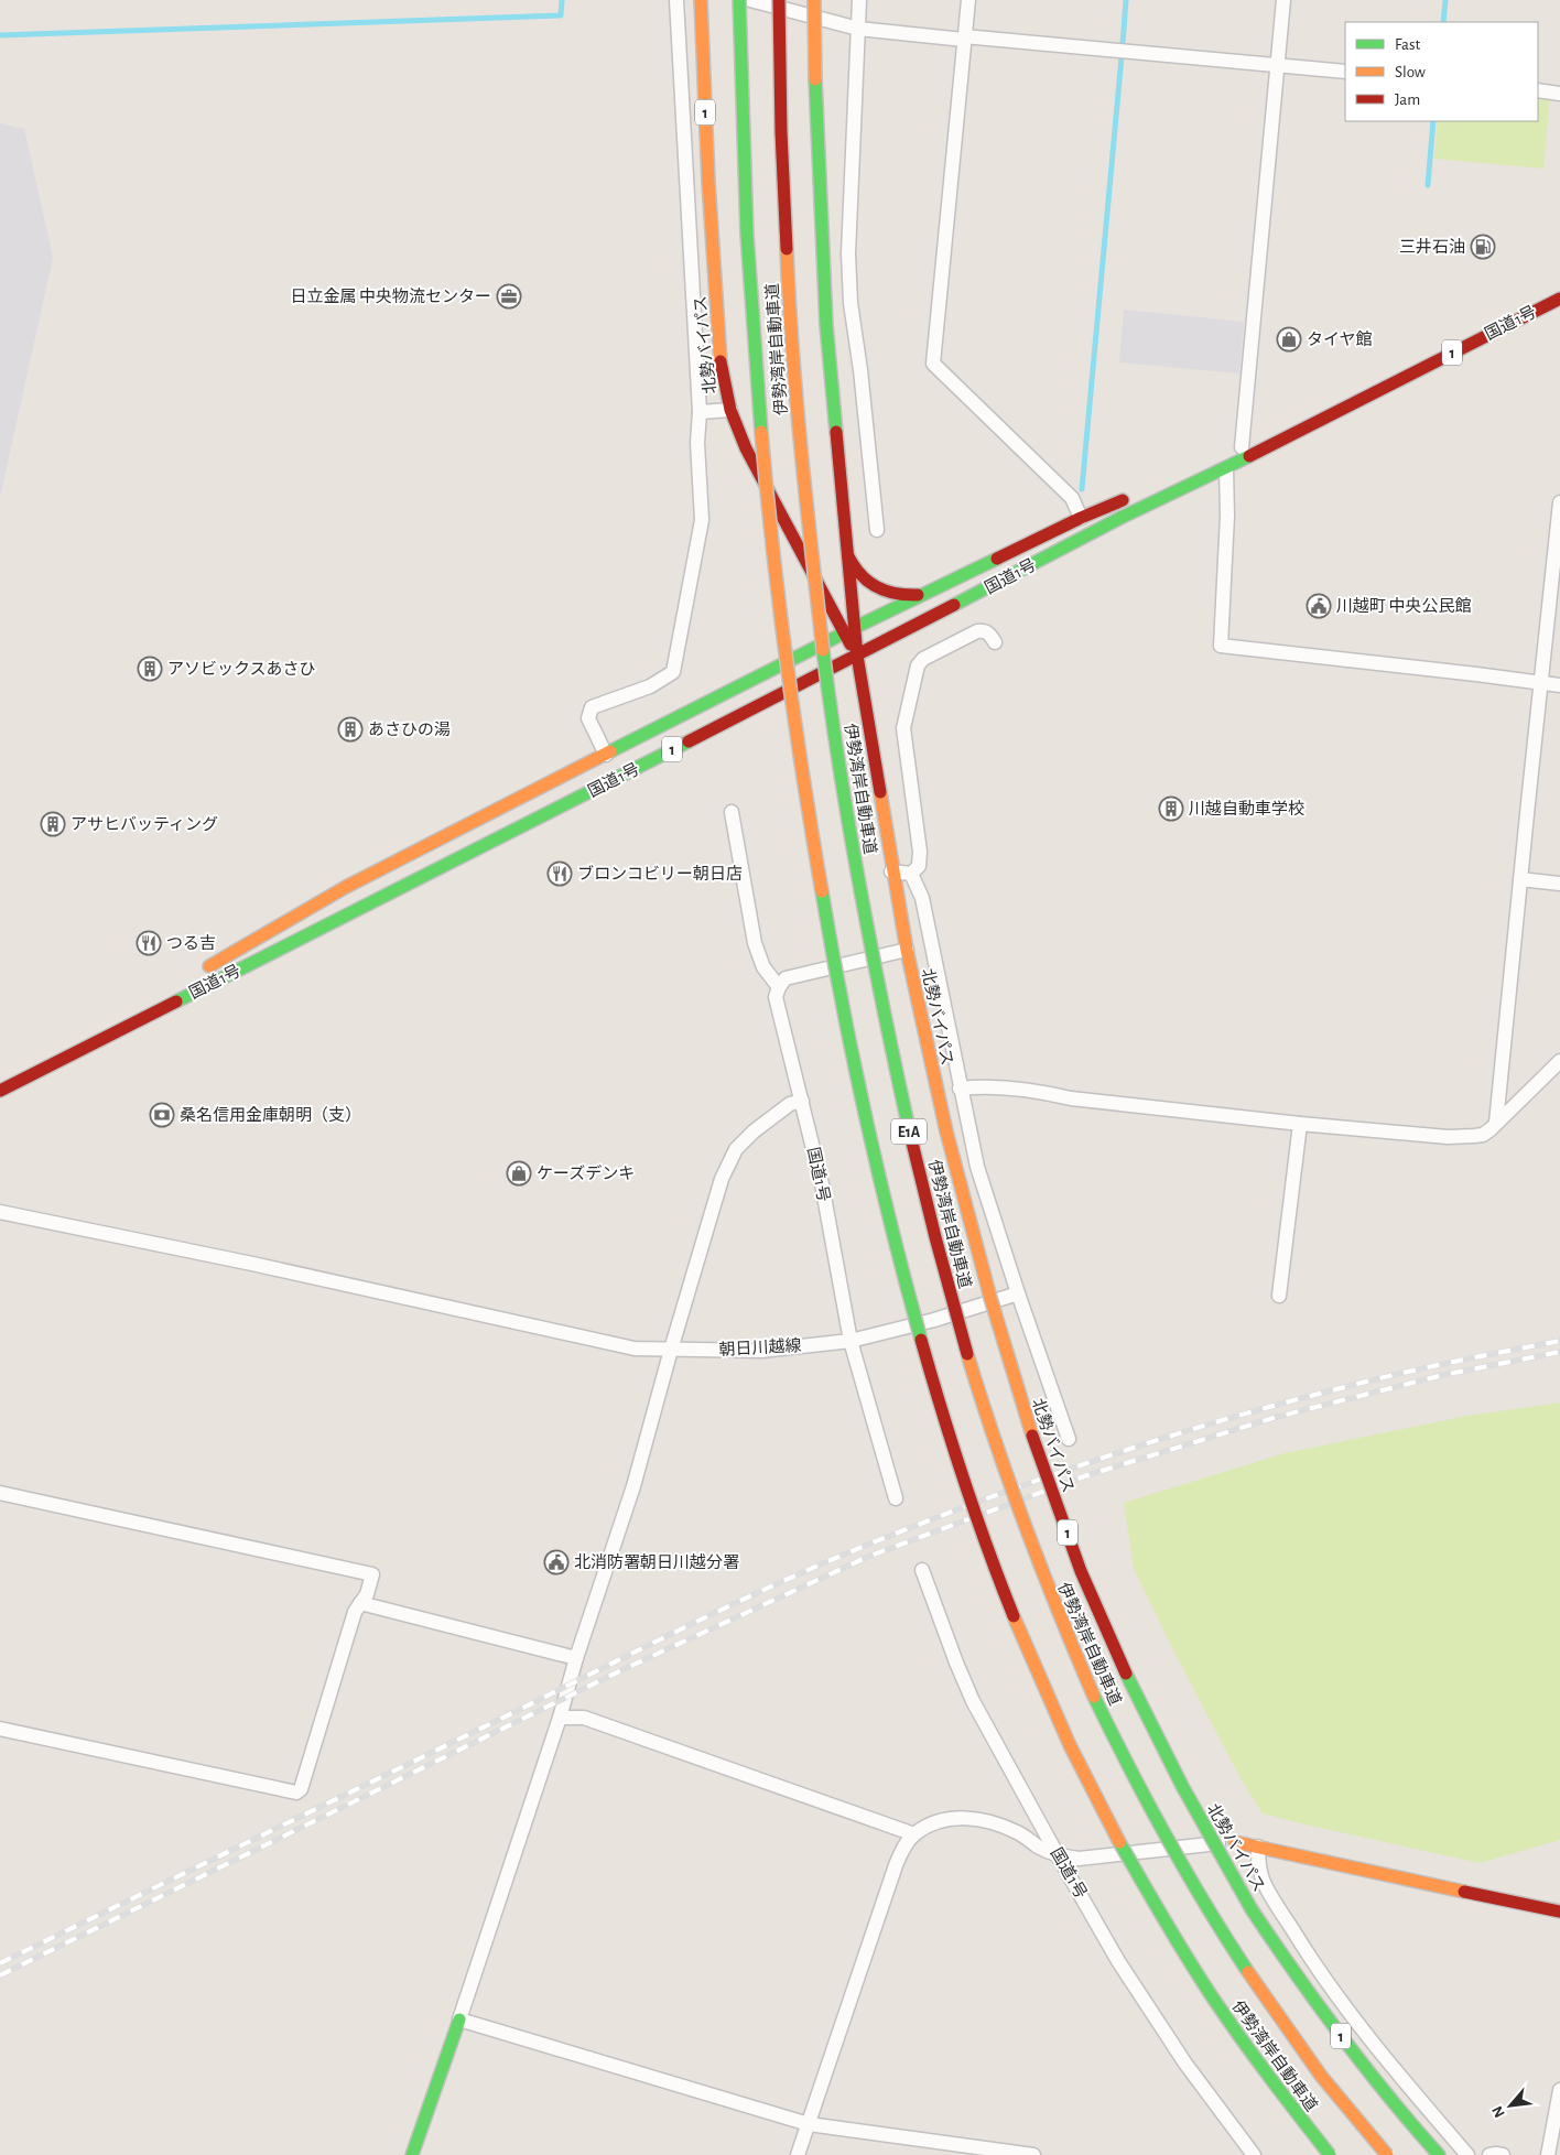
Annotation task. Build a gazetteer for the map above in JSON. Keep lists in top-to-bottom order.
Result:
{
  "streets": {
    "main road": [
      "1",
      "国道1号",
      "北勢バイパス",
      "伊勢湾岸自動車道",
      "E1A"
    ],
    "street": ["朝日川越線"]
  },
  "crossings": [
    ["国道1号", "北勢バイパス"],
    ["国道1号", "朝日川越線"]
  ],
  "places": {
    "fuel station": ["三井石油"],
    "office": ["日立金属 中央物流センター"],
    "shop": ["タイヤ館", "ケーズデンキ"],
    "public building": ["川越町 中央公民館", "北消防署朝日川越分署"],
    "building": [
      "アソビックスあさひ",
      "あさひの湯",
      "川越自動車学校",
      "アサヒバッティング"
    ],
    "restaurant": ["ブロンコビリー朝日店", "つる吉"],
    "bank": ["桑名信用金庫朝明（支）"]
  },
  "legend": ["Fast", "Slow", "Jam"],
  "north": "bottom left"
}
